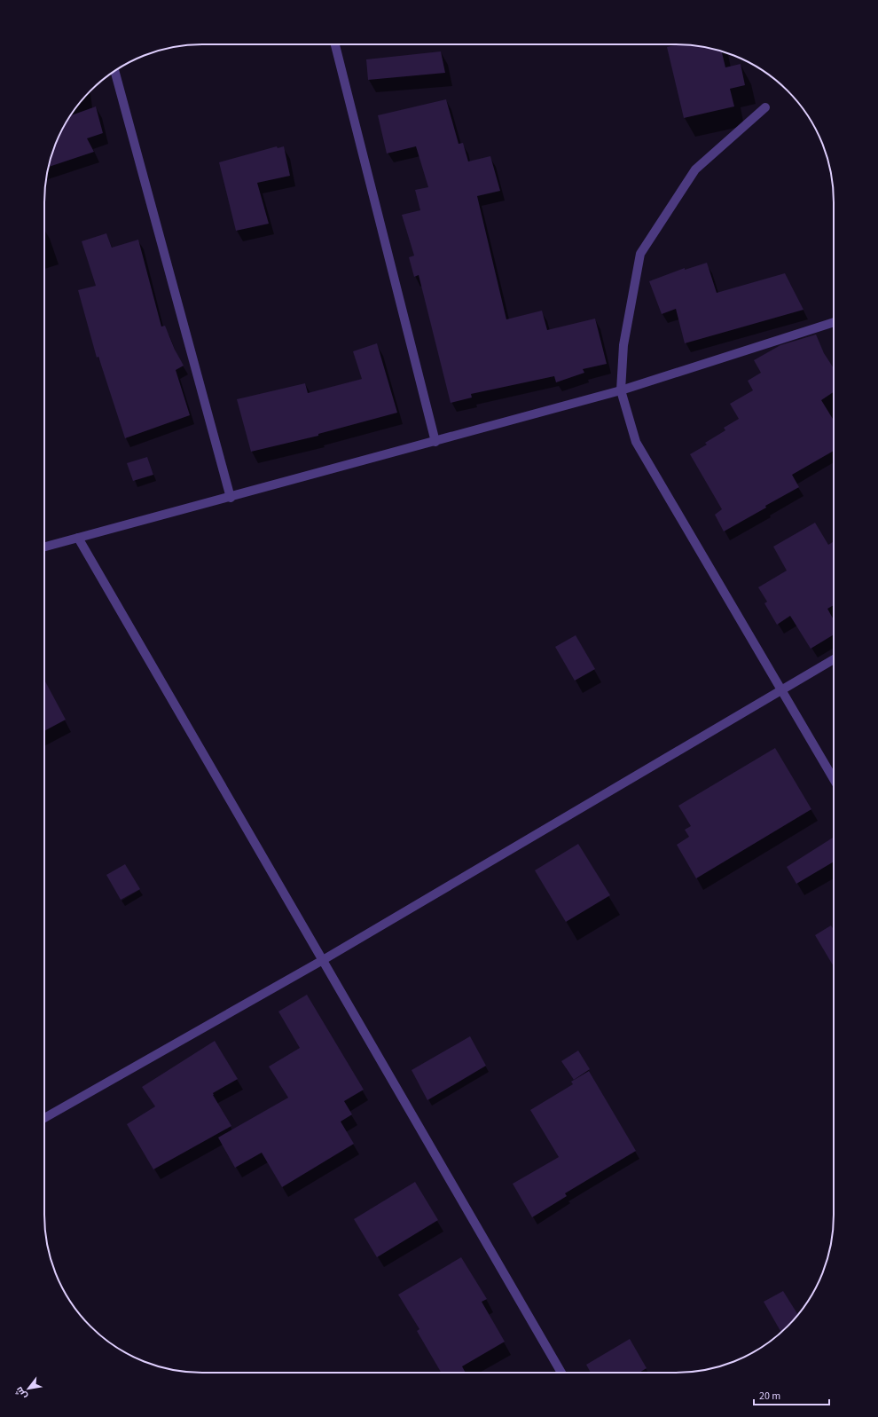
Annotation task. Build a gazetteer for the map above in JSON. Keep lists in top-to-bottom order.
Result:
{
  "scale_bar": "20 m",
  "north": "bottom left"
}
